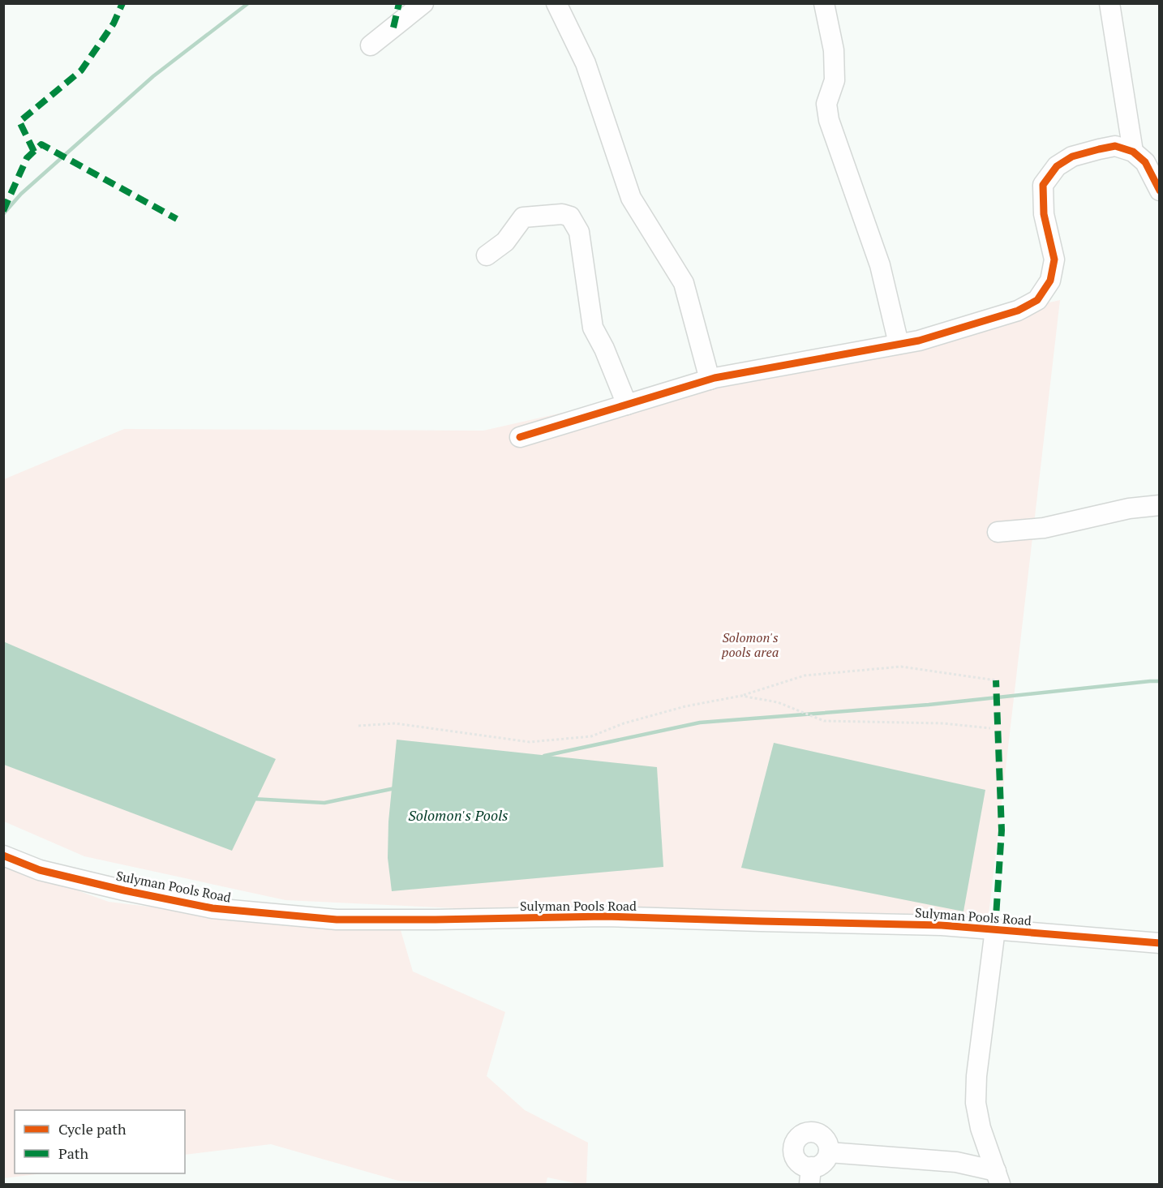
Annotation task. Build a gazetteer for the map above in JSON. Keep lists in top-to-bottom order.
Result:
{
  "streets": {
    "street": ["Sulyman Pools Road"]
  },
  "water": ["Solomon's Pools"],
  "parks": ["Solomon's pools area"],
  "legend": ["Cycle path", "Path"]
}
